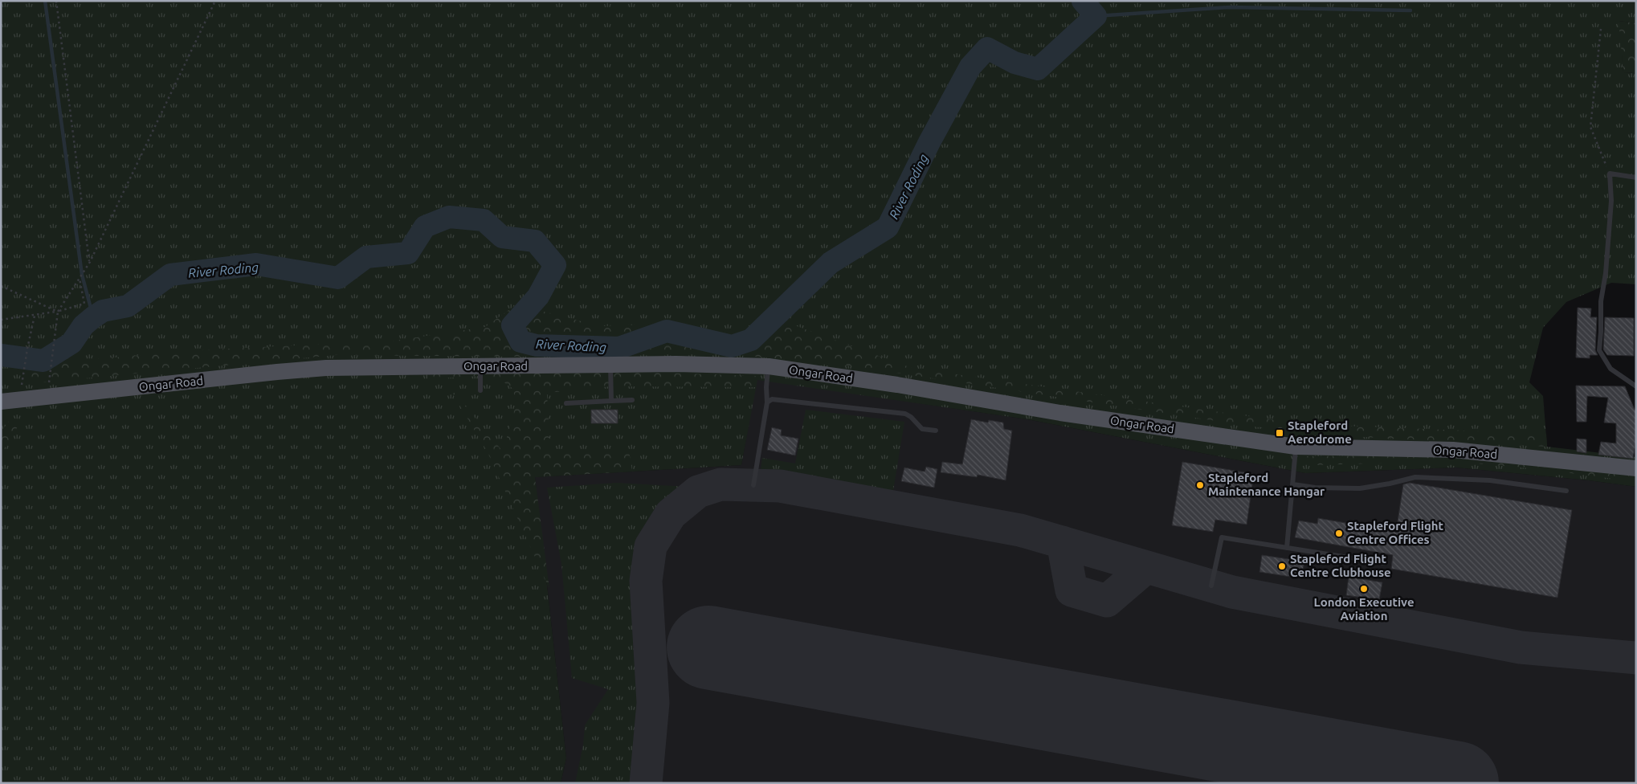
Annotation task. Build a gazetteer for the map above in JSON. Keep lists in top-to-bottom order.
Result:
{
  "streets": {
    "main road": ["Ongar Road"]
  },
  "water": ["River Roding"],
  "places": {
    "transit": ["Stapleford Aerodrome"],
    "other": [
      "Stapleford Maintenance Hangar",
      "Stapleford Flight Centre Offices",
      "Stapleford Flight Centre Clubhouse",
      "London Executive Aviation"
    ]
  }
}
